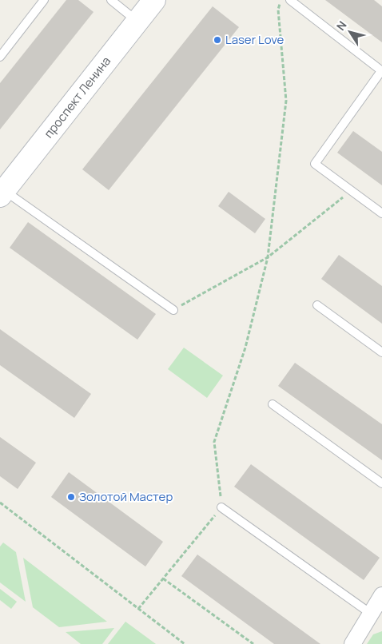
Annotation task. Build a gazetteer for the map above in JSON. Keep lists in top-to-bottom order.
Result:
{
  "streets": {
    "main road": ["проспект Ленина"]
  },
  "places": ["Laser Love", "Золотой Мастер"],
  "north": "top left"
}
